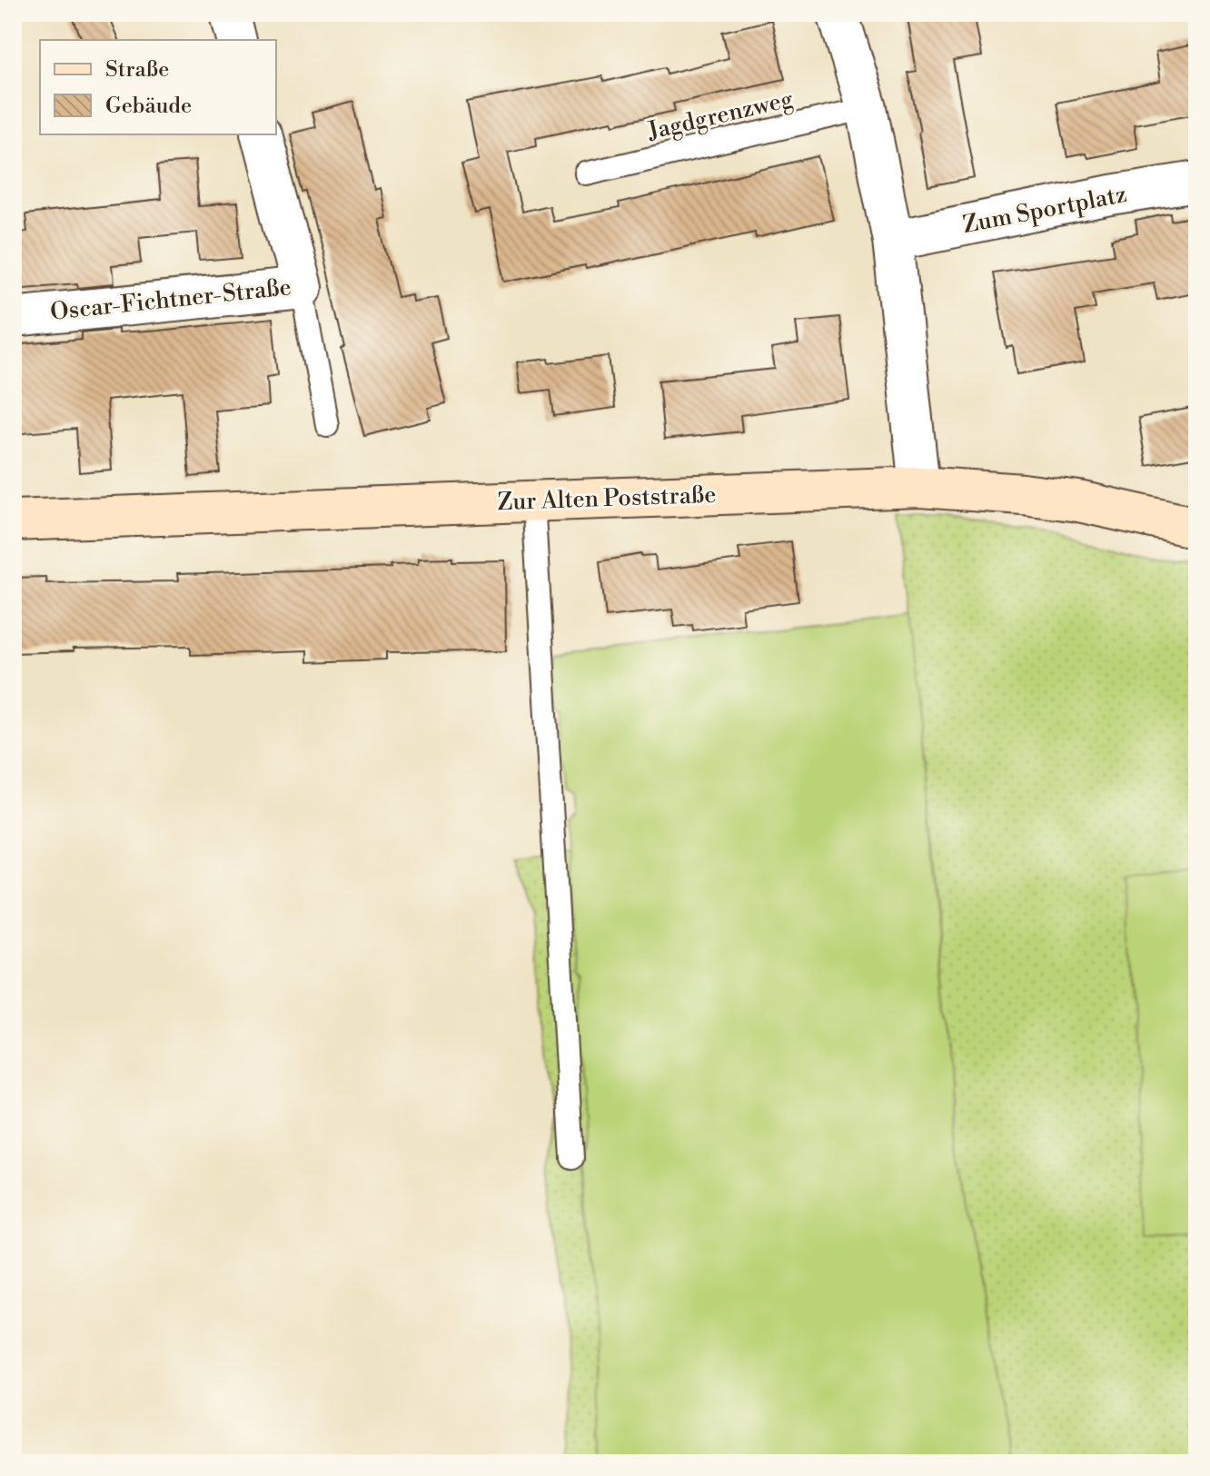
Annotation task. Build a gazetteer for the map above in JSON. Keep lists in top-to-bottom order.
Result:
{
  "streets": {
    "street": ["Zum Sportplatz", "Oscar-Fichtner-Straße", "Zur Alten Poststraße"],
    "lane": ["Jagdgrenzweg"]
  },
  "legend": ["Straße", "Gebäude"]
}
